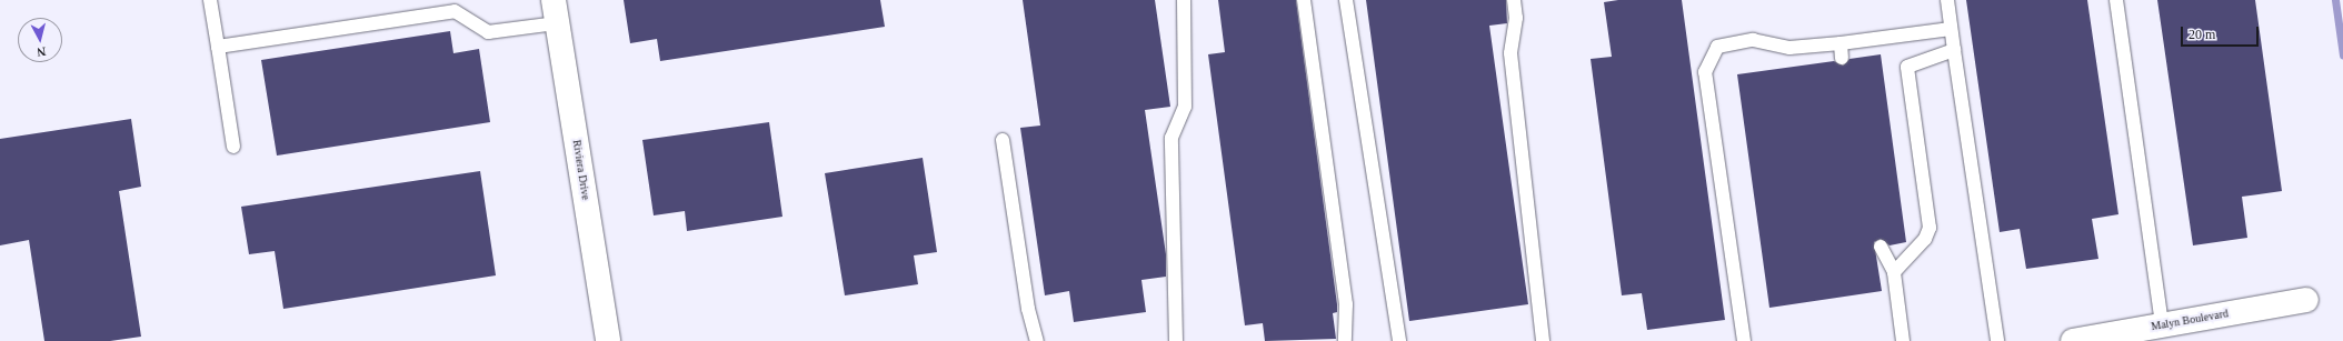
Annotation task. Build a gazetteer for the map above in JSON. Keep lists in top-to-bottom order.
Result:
{
  "streets": {
    "street": ["Riviera Drive", "Malyn Boulevard"]
  },
  "scale_bar": "20 m",
  "north": "bottom"
}
